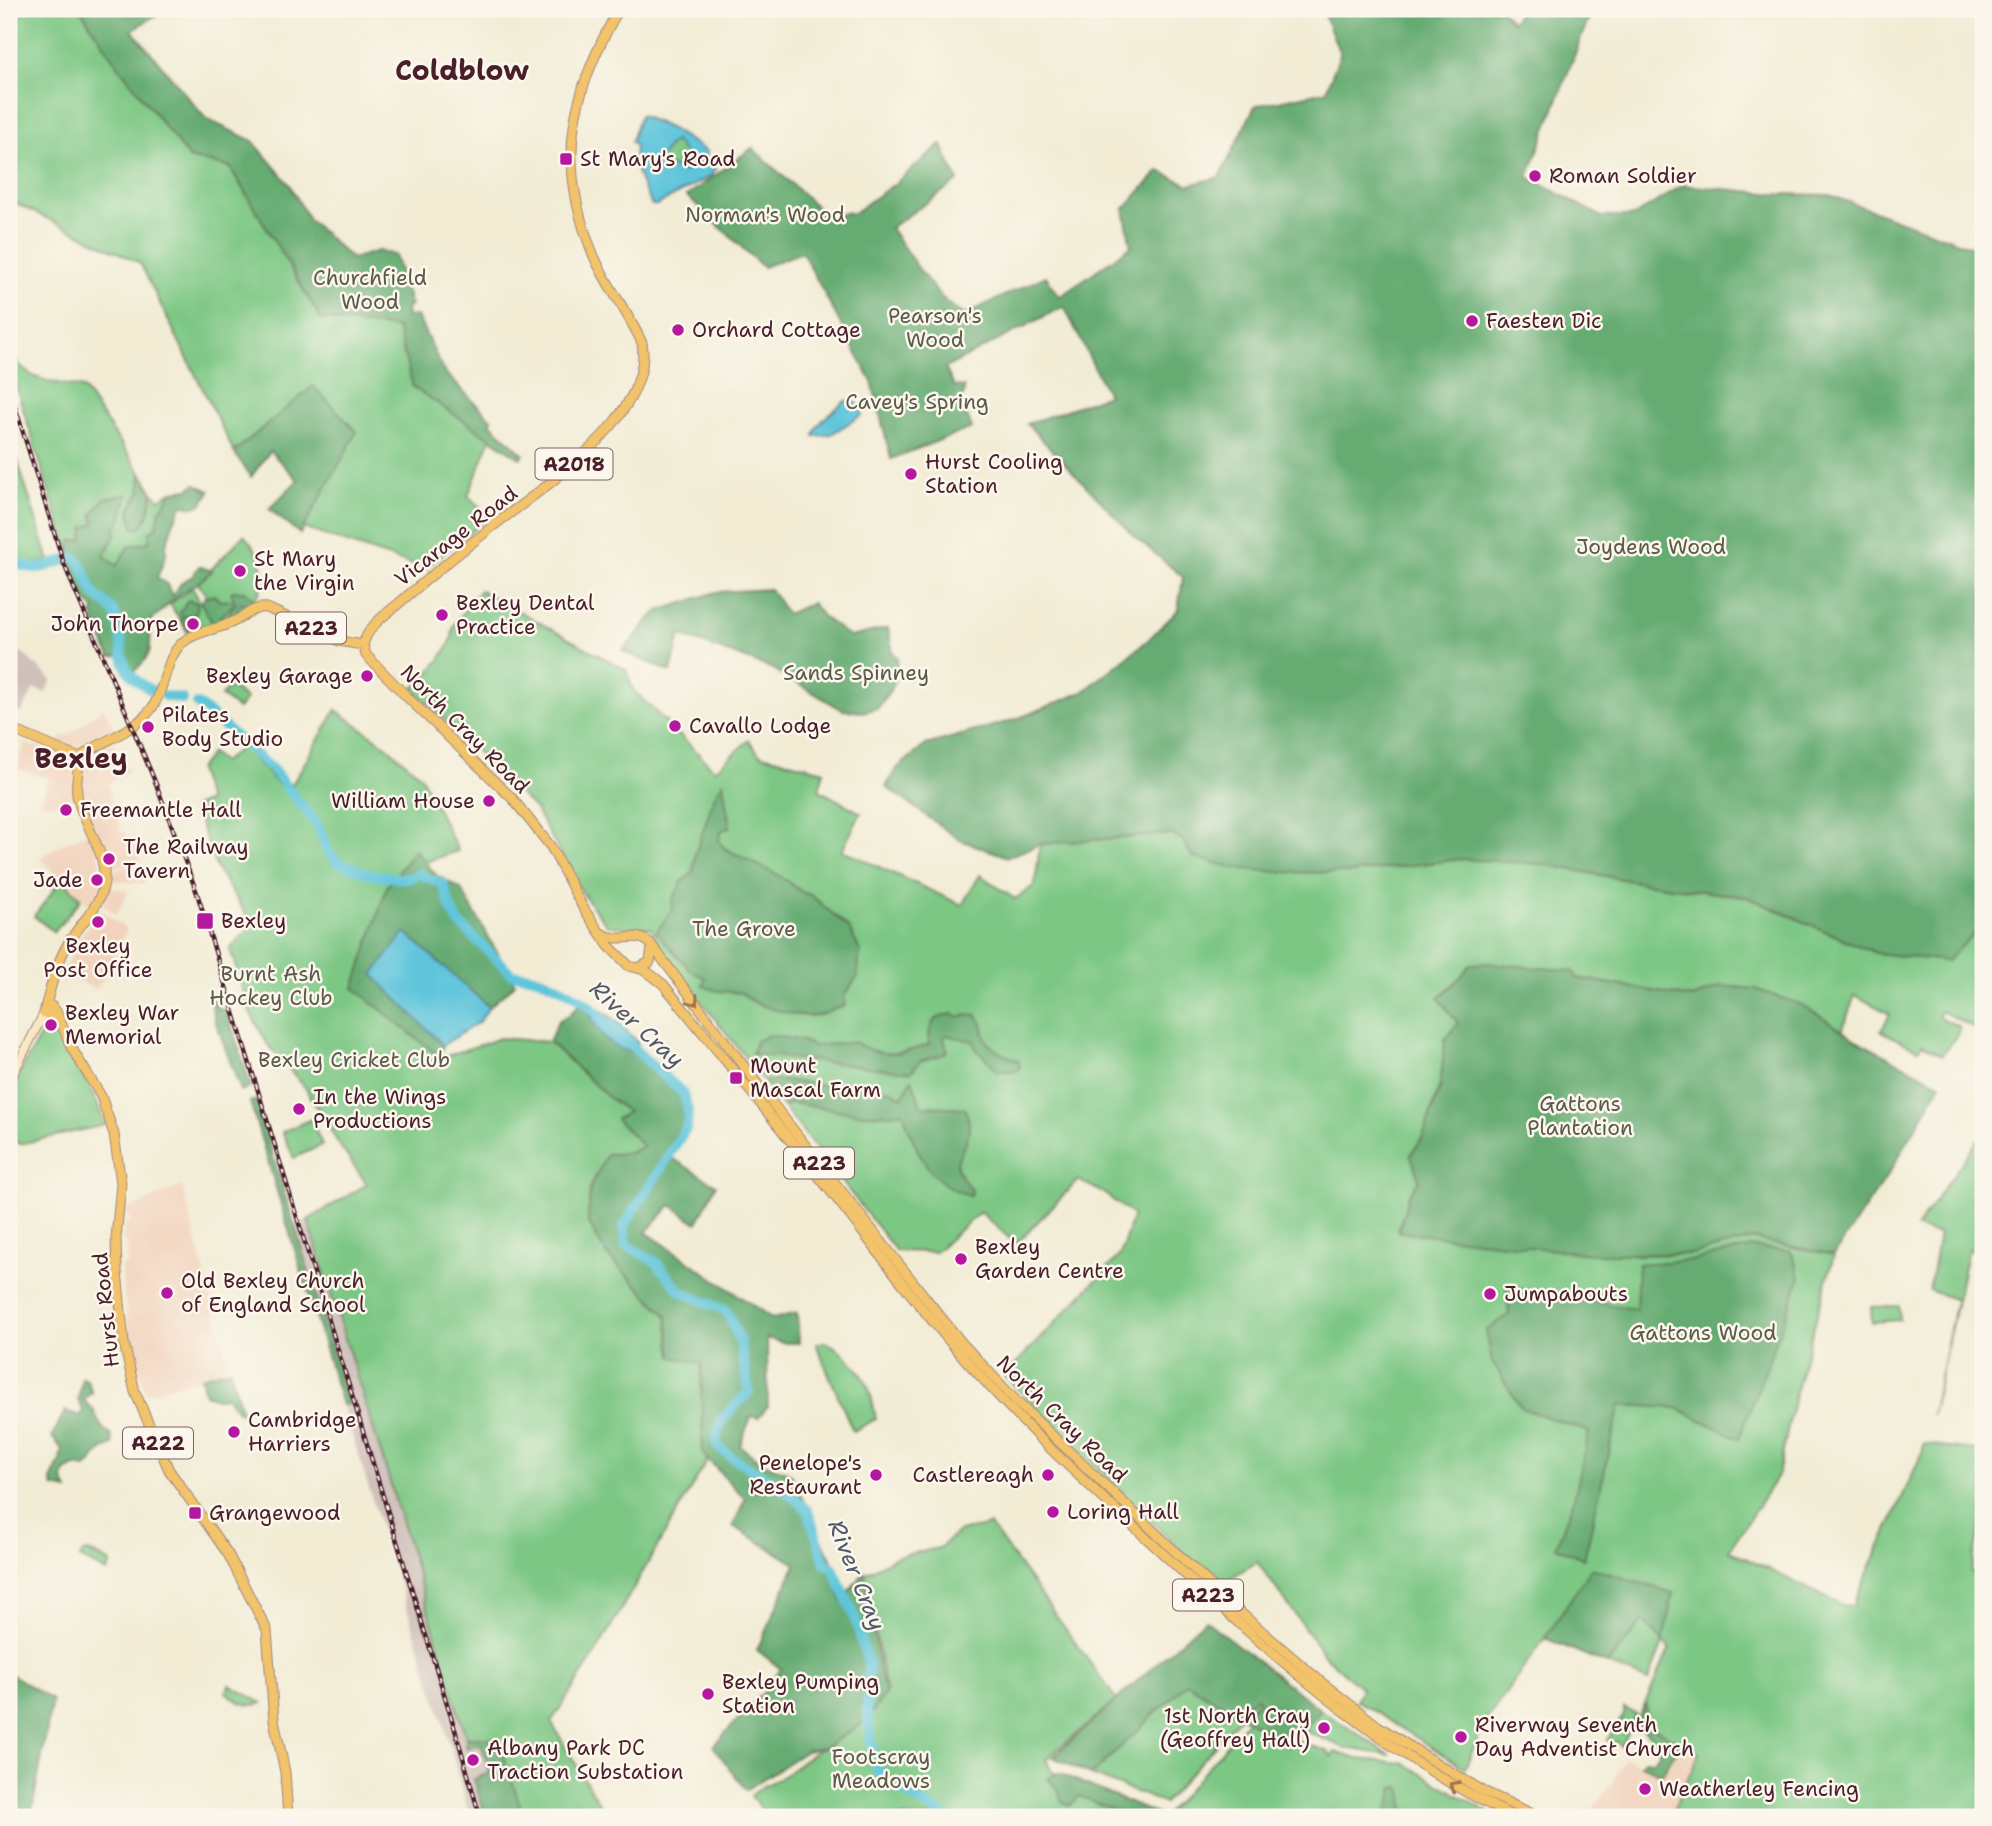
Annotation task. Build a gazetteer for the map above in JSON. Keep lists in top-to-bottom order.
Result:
{
  "streets": {
    "main road": [
      "A2018",
      "Vicarage Road",
      "A223",
      "North Cray Road",
      "Hurst Road",
      "A222"
    ]
  },
  "crossings": [
    ["Vicarage Road", "A223"],
    ["Vicarage Road", "North Cray Road"],
    ["A223", "North Cray Road"]
  ],
  "districts": ["Coldblow", "Bexley"],
  "water": ["River Cray"],
  "parks": [
    "Norman's Wood",
    "Churchfield Wood",
    "Pearson's Wood",
    "Cavey's Spring",
    "Joydens Wood",
    "Sands Spinney",
    "The Grove",
    "Burnt Ash Hockey Club",
    "Bexley Cricket Club",
    "Gattons Plantation",
    "Gattons Wood",
    "Footscray Meadows"
  ],
  "places": {
    "transit": [
      "St Mary's Road",
      "Bexley",
      "Mount Mascal Farm",
      "Grangewood"
    ],
    "other": [
      "Roman Soldier",
      "Faesten Dic",
      "Orchard Cottage",
      "Hurst Cooling Station",
      "St Mary the Virgin",
      "Bexley Dental Practice",
      "John Thorpe",
      "Bexley Garage",
      "Cavallo Lodge",
      "Pilates Body Studio",
      "William House",
      "Freemantle Hall",
      "The Railway Tavern",
      "Jade",
      "Bexley Post Office",
      "Bexley War Memorial",
      "In the Wings Productions",
      "Bexley Garden Centre",
      "Old Bexley Church of England School",
      "Jumpabouts",
      "Cambridge Harriers",
      "Penelope's Restaurant",
      "Castlereagh",
      "Loring Hall",
      "Bexley Pumping Station",
      "1st North Cray (Geoffrey Hall)",
      "Riverway Seventh Day Adventist Church",
      "Albany Park DC Traction Substation",
      "Weatherley Fencing"
    ]
  }
}
